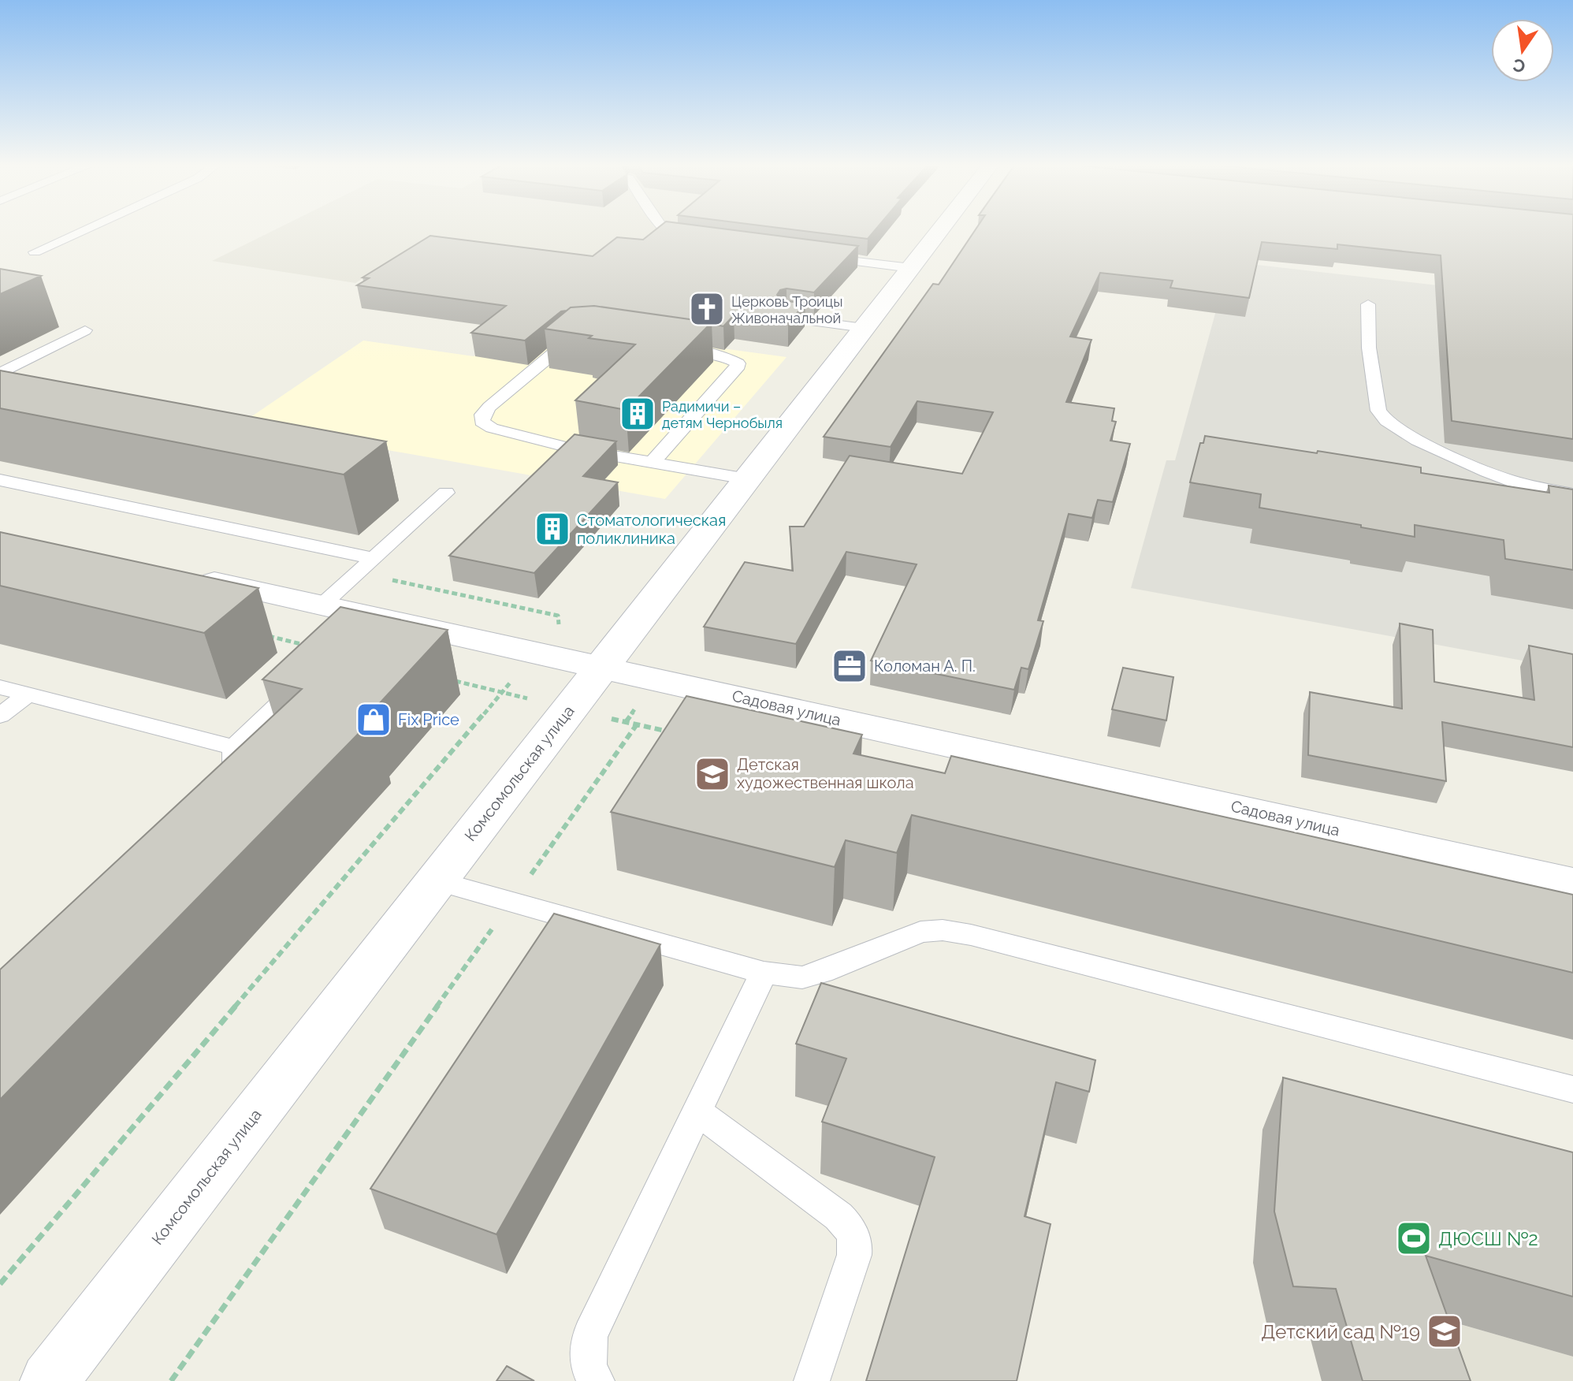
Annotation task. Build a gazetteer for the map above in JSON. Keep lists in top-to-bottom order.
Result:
{
  "streets": {
    "street": ["Садовая улица", "Комсомольская улица"]
  },
  "crossings": [
    ["Садовая улица", "Комсомольская улица"]
  ],
  "places": {
    "church": ["Церковь Троицы Живоначальной"],
    "building": ["Радимичи – детям Чернобыля", "Стоматологическая поликлиника"],
    "office": ["Коломан А. П."],
    "shop": ["Fix Price"],
    "school or university": ["Детская художественная школа", "Детский сад №19"],
    "sports": ["ДЮСШ №2"]
  },
  "north": "bottom"
}
